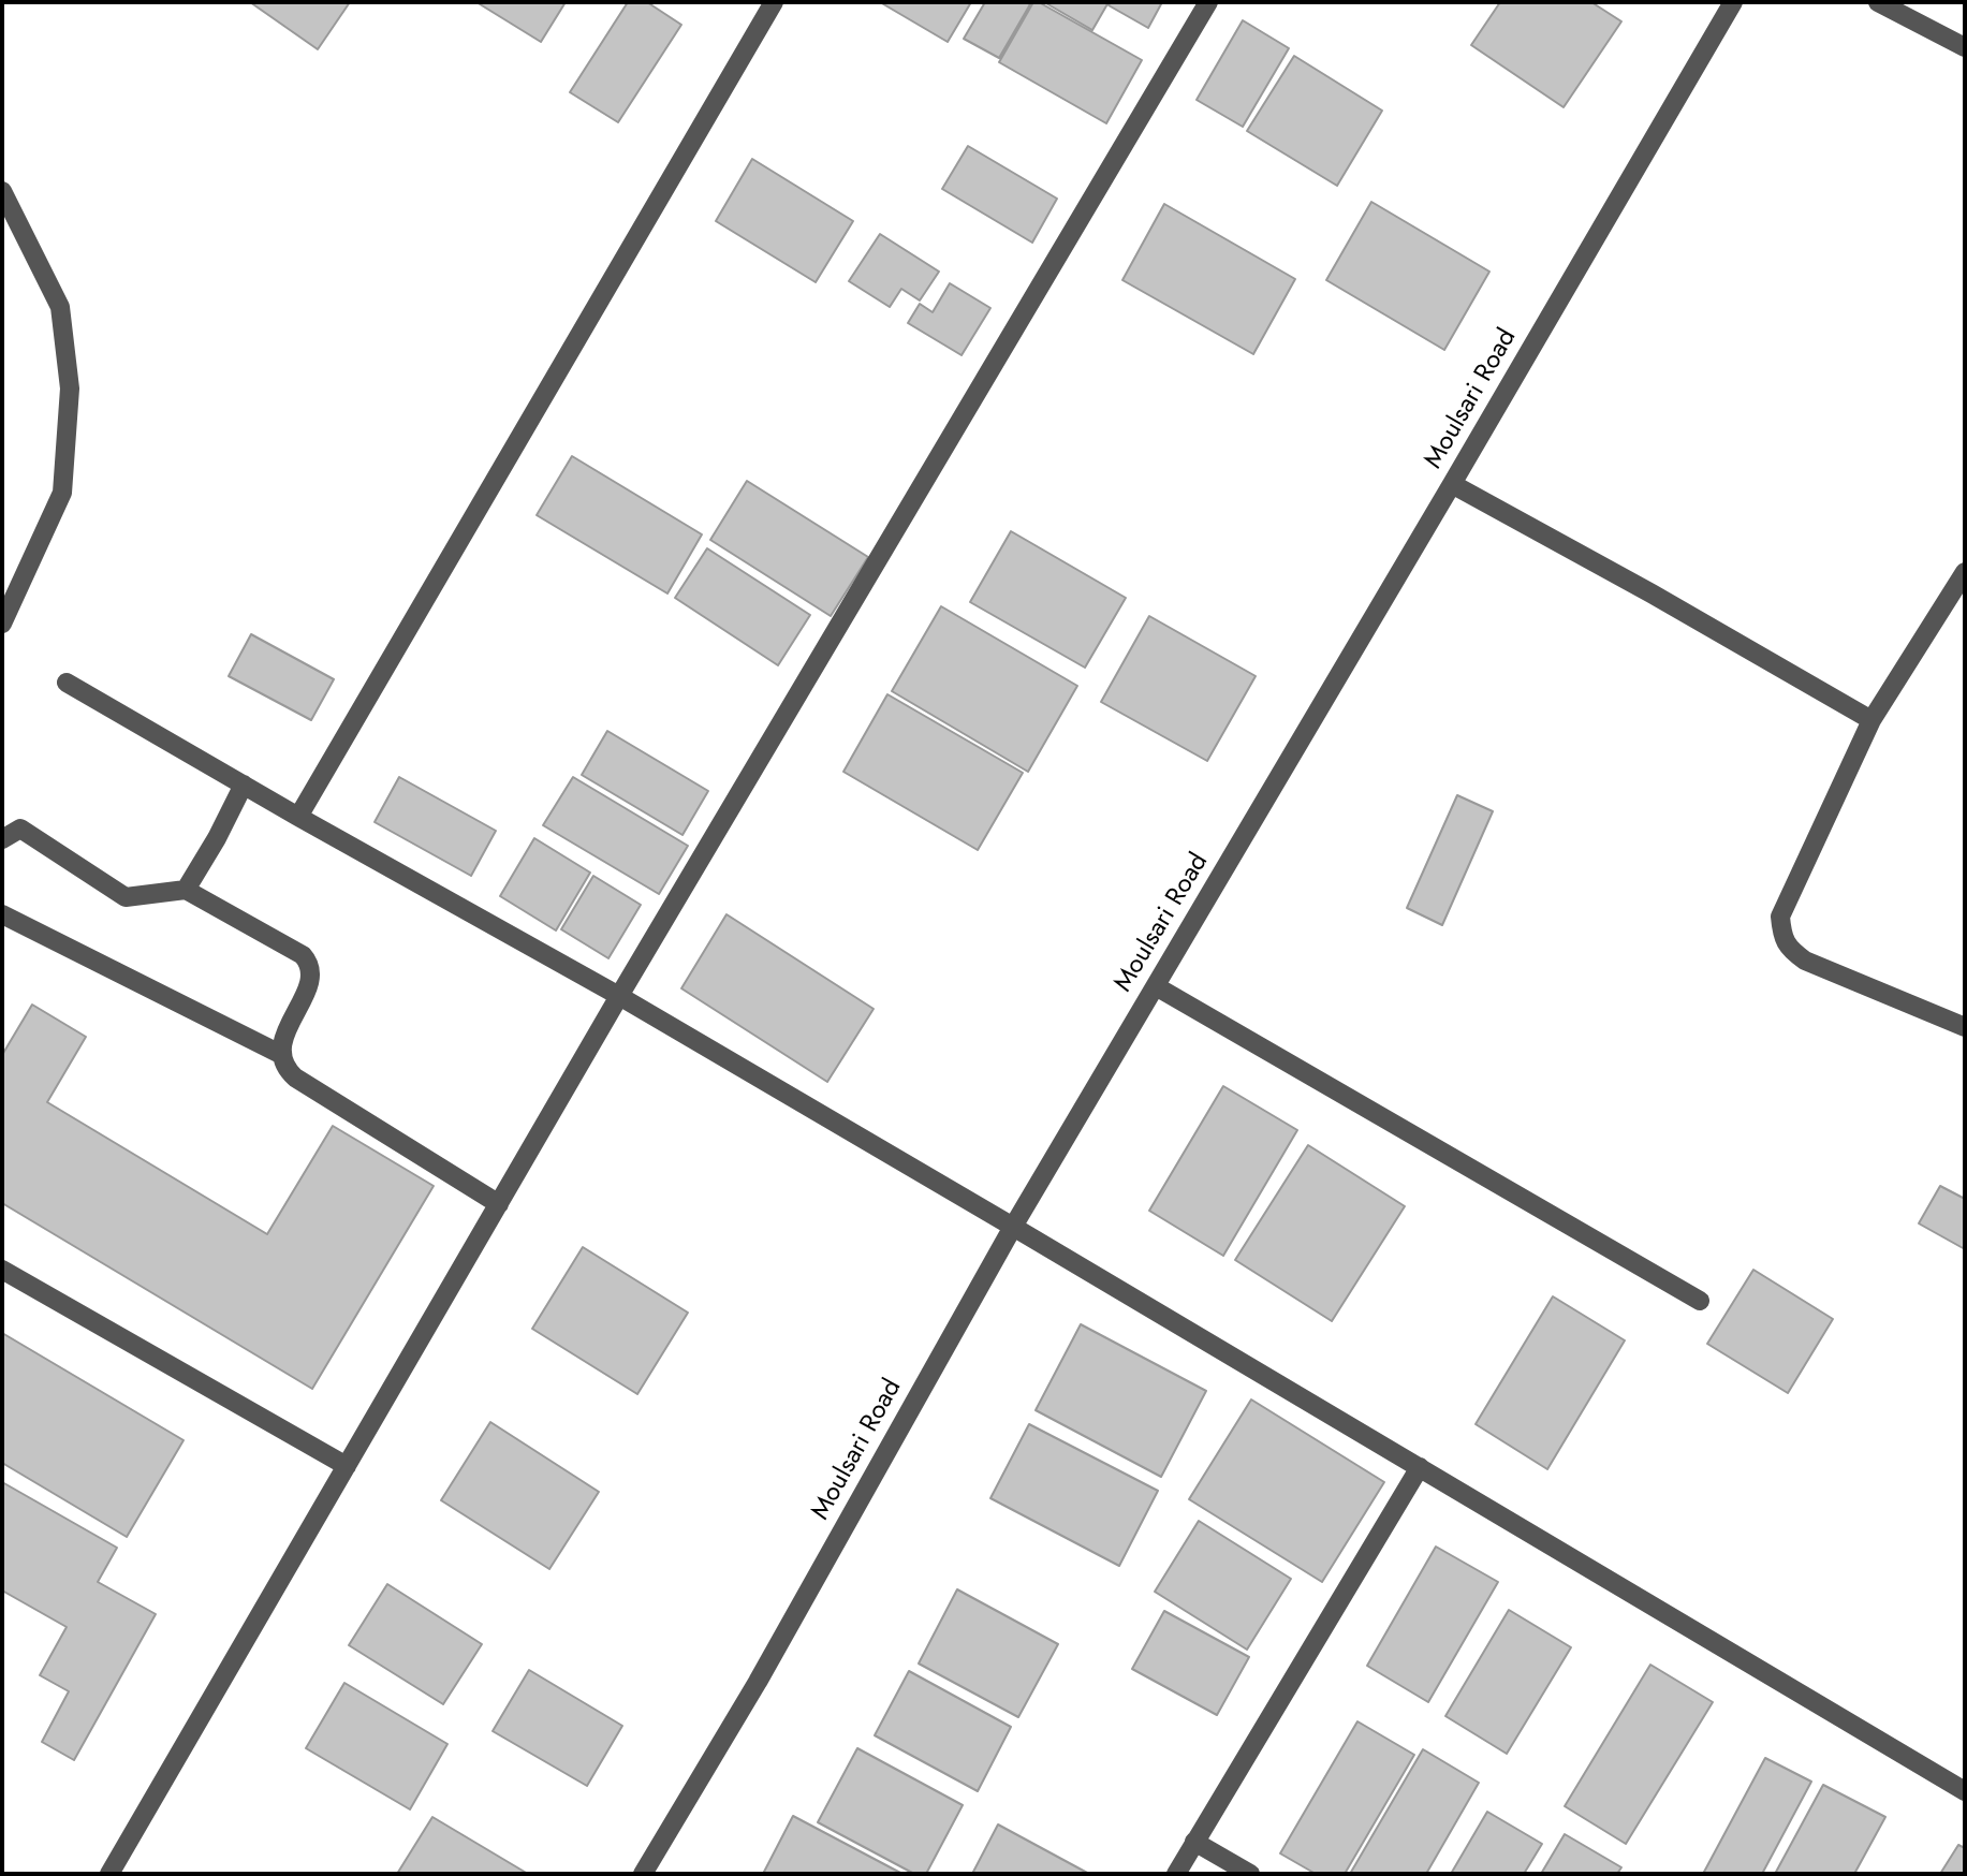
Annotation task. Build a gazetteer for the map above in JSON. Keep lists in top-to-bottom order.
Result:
{
  "streets": {
    "street": ["Moulsari Road"]
  }
}
